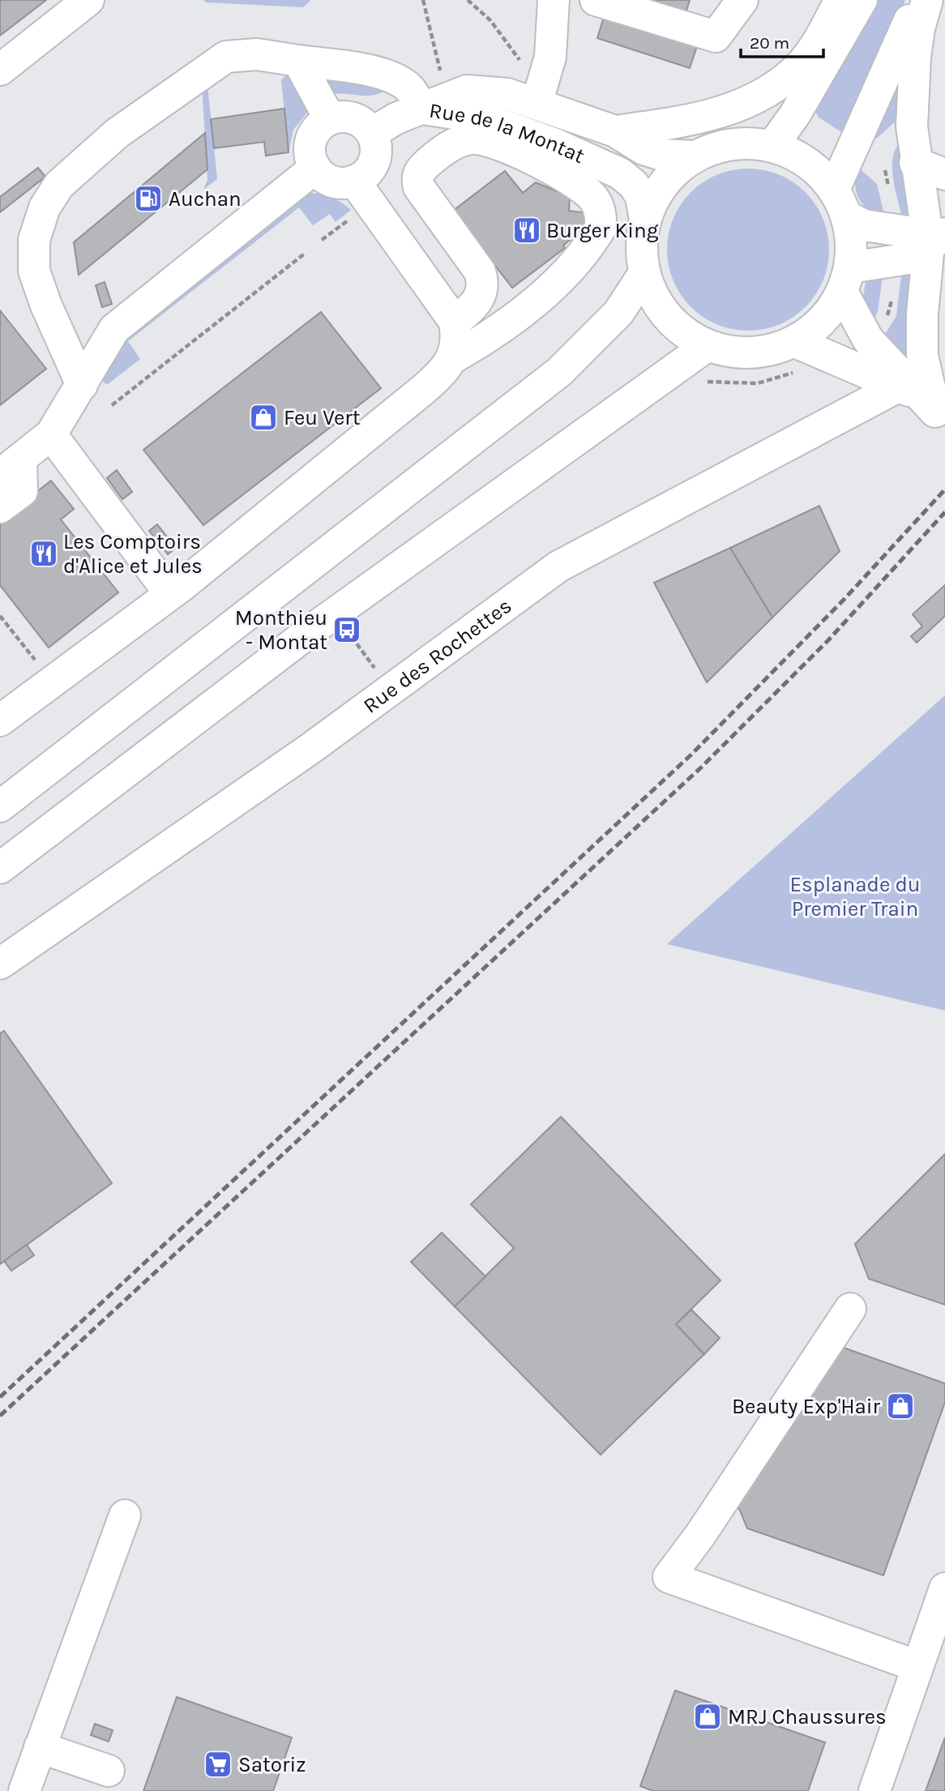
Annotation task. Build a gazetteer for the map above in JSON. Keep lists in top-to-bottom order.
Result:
{
  "streets": {
    "main road": ["Rue de la Montat", "Rue des Rochettes"]
  },
  "parks": ["Esplanade du Premier Train"],
  "places": {
    "fuel station": ["Auchan"],
    "restaurant": ["Burger King", "Les Comptoirs d'Alice et Jules"],
    "shop": ["Feu Vert", "Beauty Exp'Hair", "MRJ Chaussures"],
    "bus stop": ["Monthieu - Montat"],
    "supermarket": ["Satoriz"]
  },
  "scale_bar": "20 m"
}
